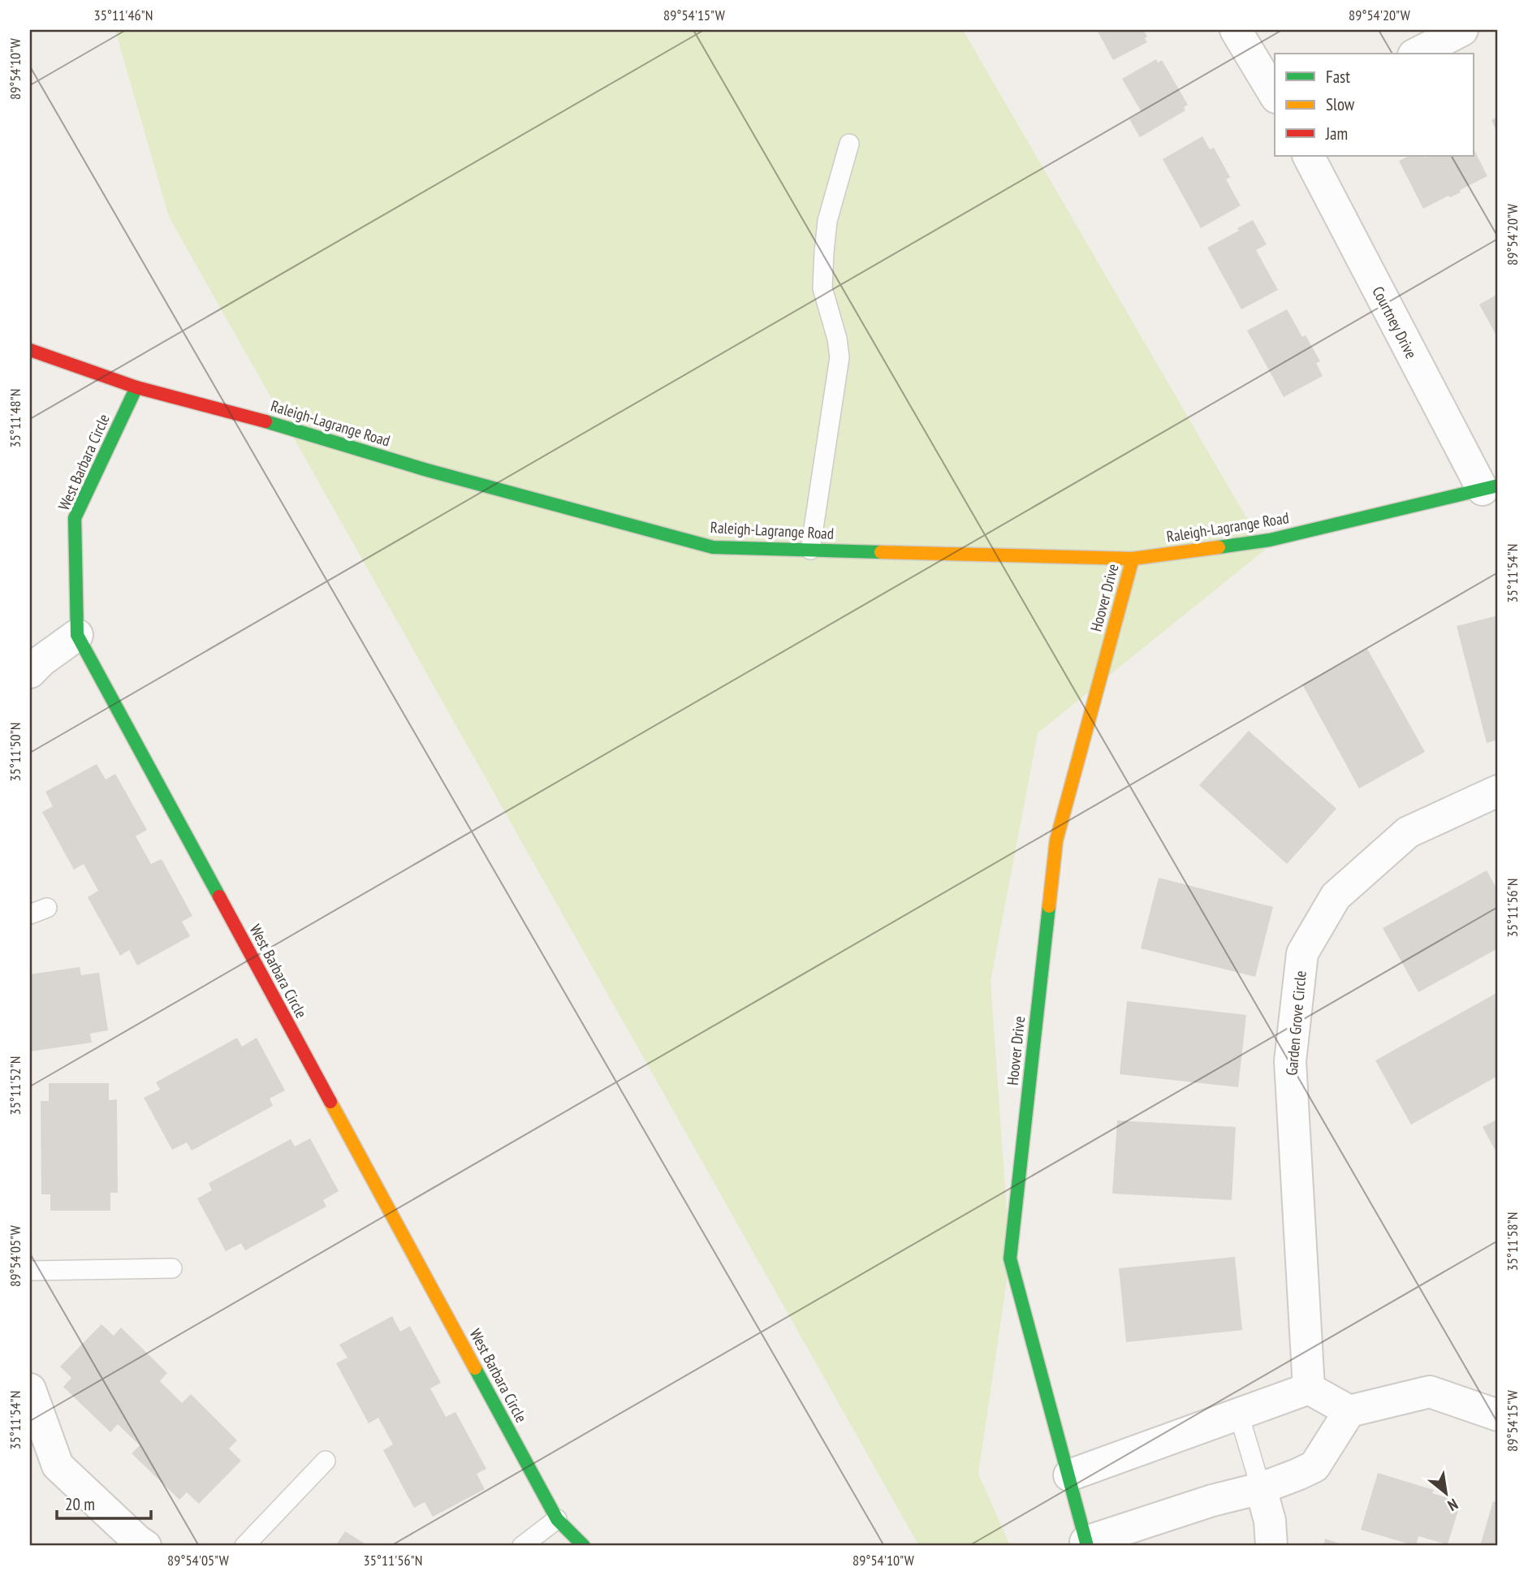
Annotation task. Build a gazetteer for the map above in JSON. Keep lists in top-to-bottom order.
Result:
{
  "streets": {
    "street": [
      "Courtney Drive",
      "Raleigh-Lagrange Road",
      "West Barbara Circle",
      "Hoover Drive",
      "Garden Grove Circle"
    ]
  },
  "crossings": [
    ["Courtney Drive", "Raleigh-Lagrange Road"],
    ["Raleigh-Lagrange Road", "West Barbara Circle"],
    ["Raleigh-Lagrange Road", "Hoover Drive"]
  ],
  "legend": ["Fast", "Slow", "Jam"],
  "scale_bar": "20 m",
  "north": "bottom right",
  "coordinates": [
    "35°11'46\"N",
    "89°54'15\"W",
    "89°54'20\"W",
    "89°54'10\"W",
    "35°11'48\"N",
    "35°11'54\"N",
    "35°11'50\"N",
    "35°11'56\"N",
    "35°11'52\"N",
    "35°11'58\"N",
    "89°54'05\"W"
  ]
}
